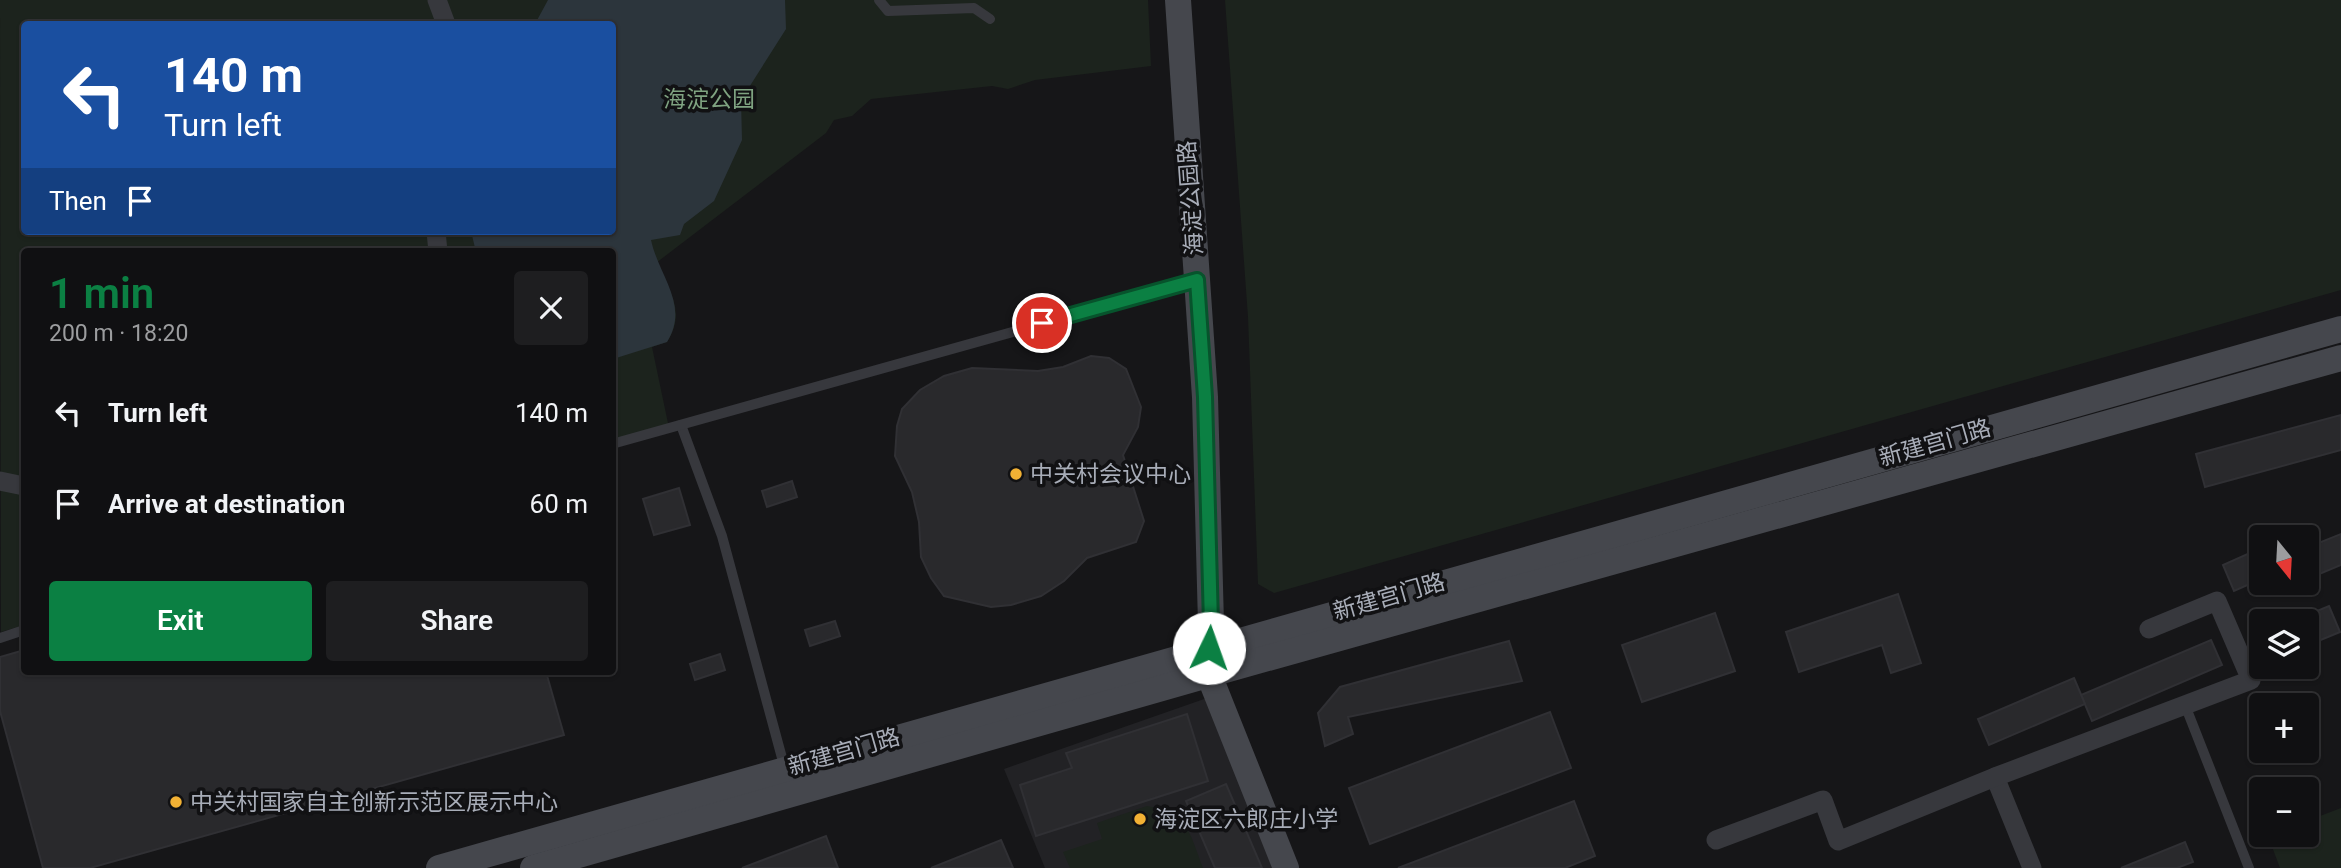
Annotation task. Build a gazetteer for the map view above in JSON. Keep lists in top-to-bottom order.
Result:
{
  "streets": {
    "street": ["海淀公园路", "新建宫门路"]
  },
  "crossings": [
    ["海淀公园路", "新建宫门路"]
  ],
  "parks": ["海淀公园"],
  "places": ["中关村会议中心", "中关村国家自主创新示范区展示中心", "海淀区六郎庄小学"],
  "north": "bottom",
  "page": {
    "turn": ["140 m", "Turn left"],
    "then": "Then",
    "heading": ["1 min", "200 m · 18:20"],
    "list": [
      {
        "name": "Turn left",
        "value": "140 m"
      },
      {
        "name": "Arrive at destination",
        "value": "60 m"
      }
    ],
    "map_buttons": ["+", "−"],
    "buttons": ["Exit", "Share"]
  }
}
